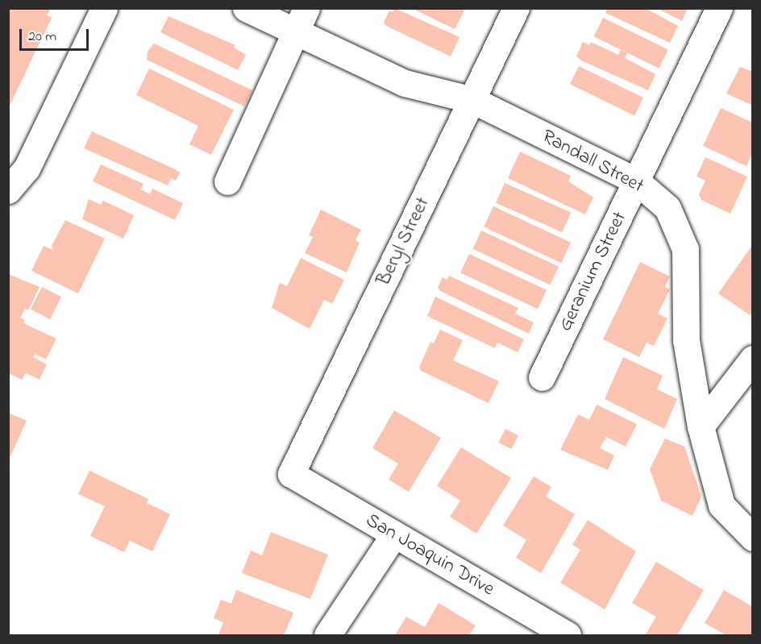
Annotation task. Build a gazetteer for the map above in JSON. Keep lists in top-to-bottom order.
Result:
{
  "streets": {
    "street": [
      "Randall Street",
      "Beryl Street",
      "Geranium Street",
      "San Joaquin Drive"
    ]
  },
  "crossings": [
    ["Randall Street", "Beryl Street"],
    ["Randall Street", "Geranium Street"],
    ["Beryl Street", "San Joaquin Drive"]
  ],
  "scale_bar": "20 m"
}
